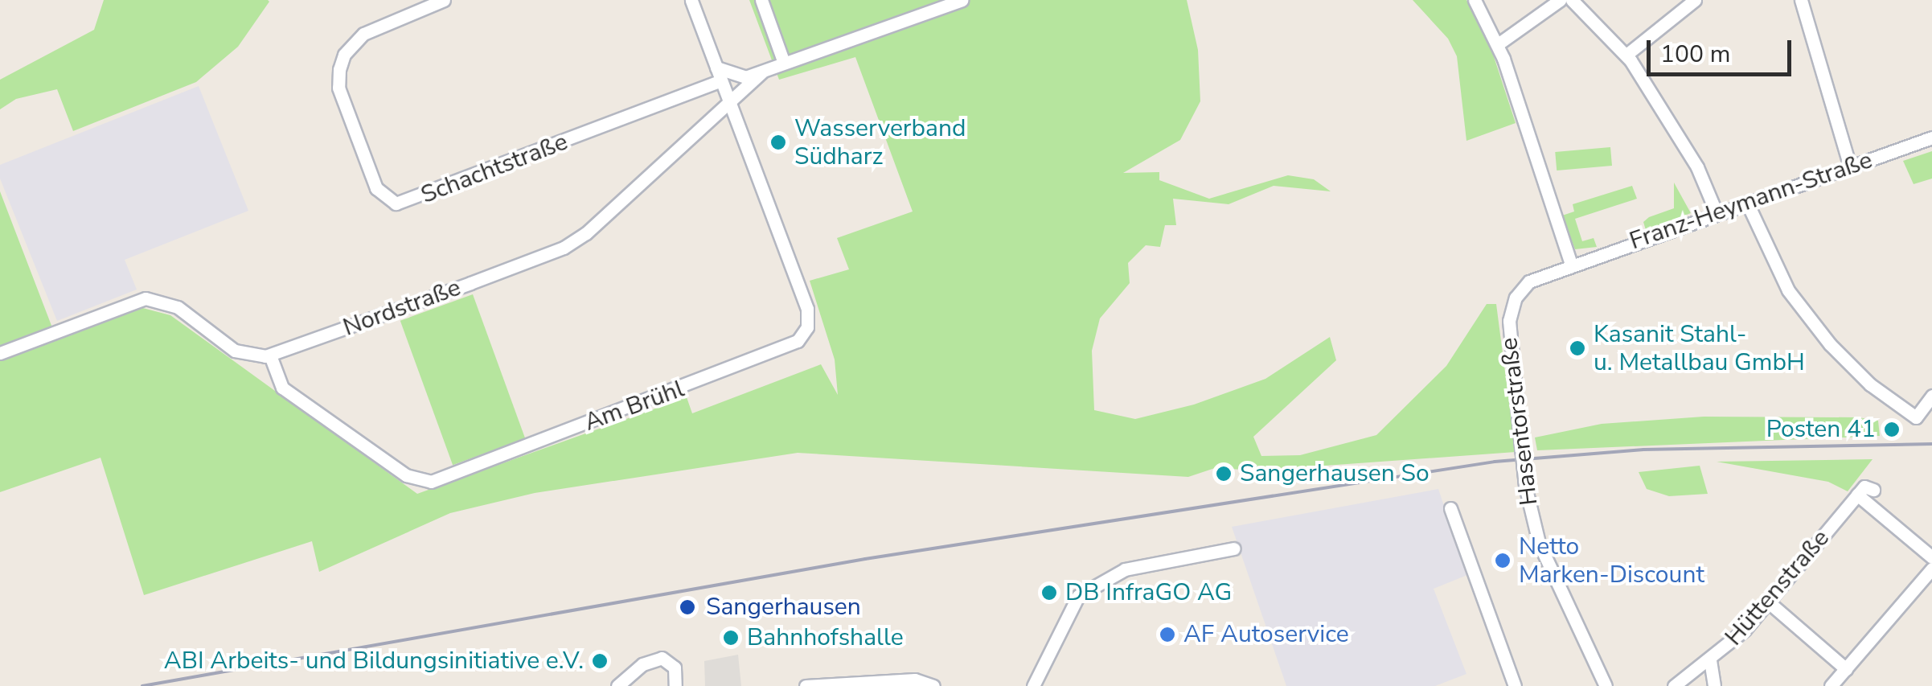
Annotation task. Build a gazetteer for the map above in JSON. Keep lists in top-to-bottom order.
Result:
{
  "streets": {
    "street": [
      "Schachtstraße",
      "Franz-Heymann-Straße",
      "Nordstraße",
      "Am Brühl",
      "Hasentorstraße",
      "Hüttenstraße"
    ]
  },
  "crossings": [
    ["Franz-Heymann-Straße", "Hasentorstraße"],
    ["Nordstraße", "Am Brühl"]
  ],
  "places": [
    "Wasserverband Südharz",
    "Kasanit Stahl- u. Metallbau GmbH",
    "Posten 41",
    "Sangerhausen So",
    "Netto Marken-Discount",
    "DB InfraGO AG",
    "Sangerhausen",
    "AF Autoservice",
    "Bahnhofshalle",
    "ABI Arbeits- und Bildungsinitiative e.V."
  ],
  "scale_bar": "100 m"
}
